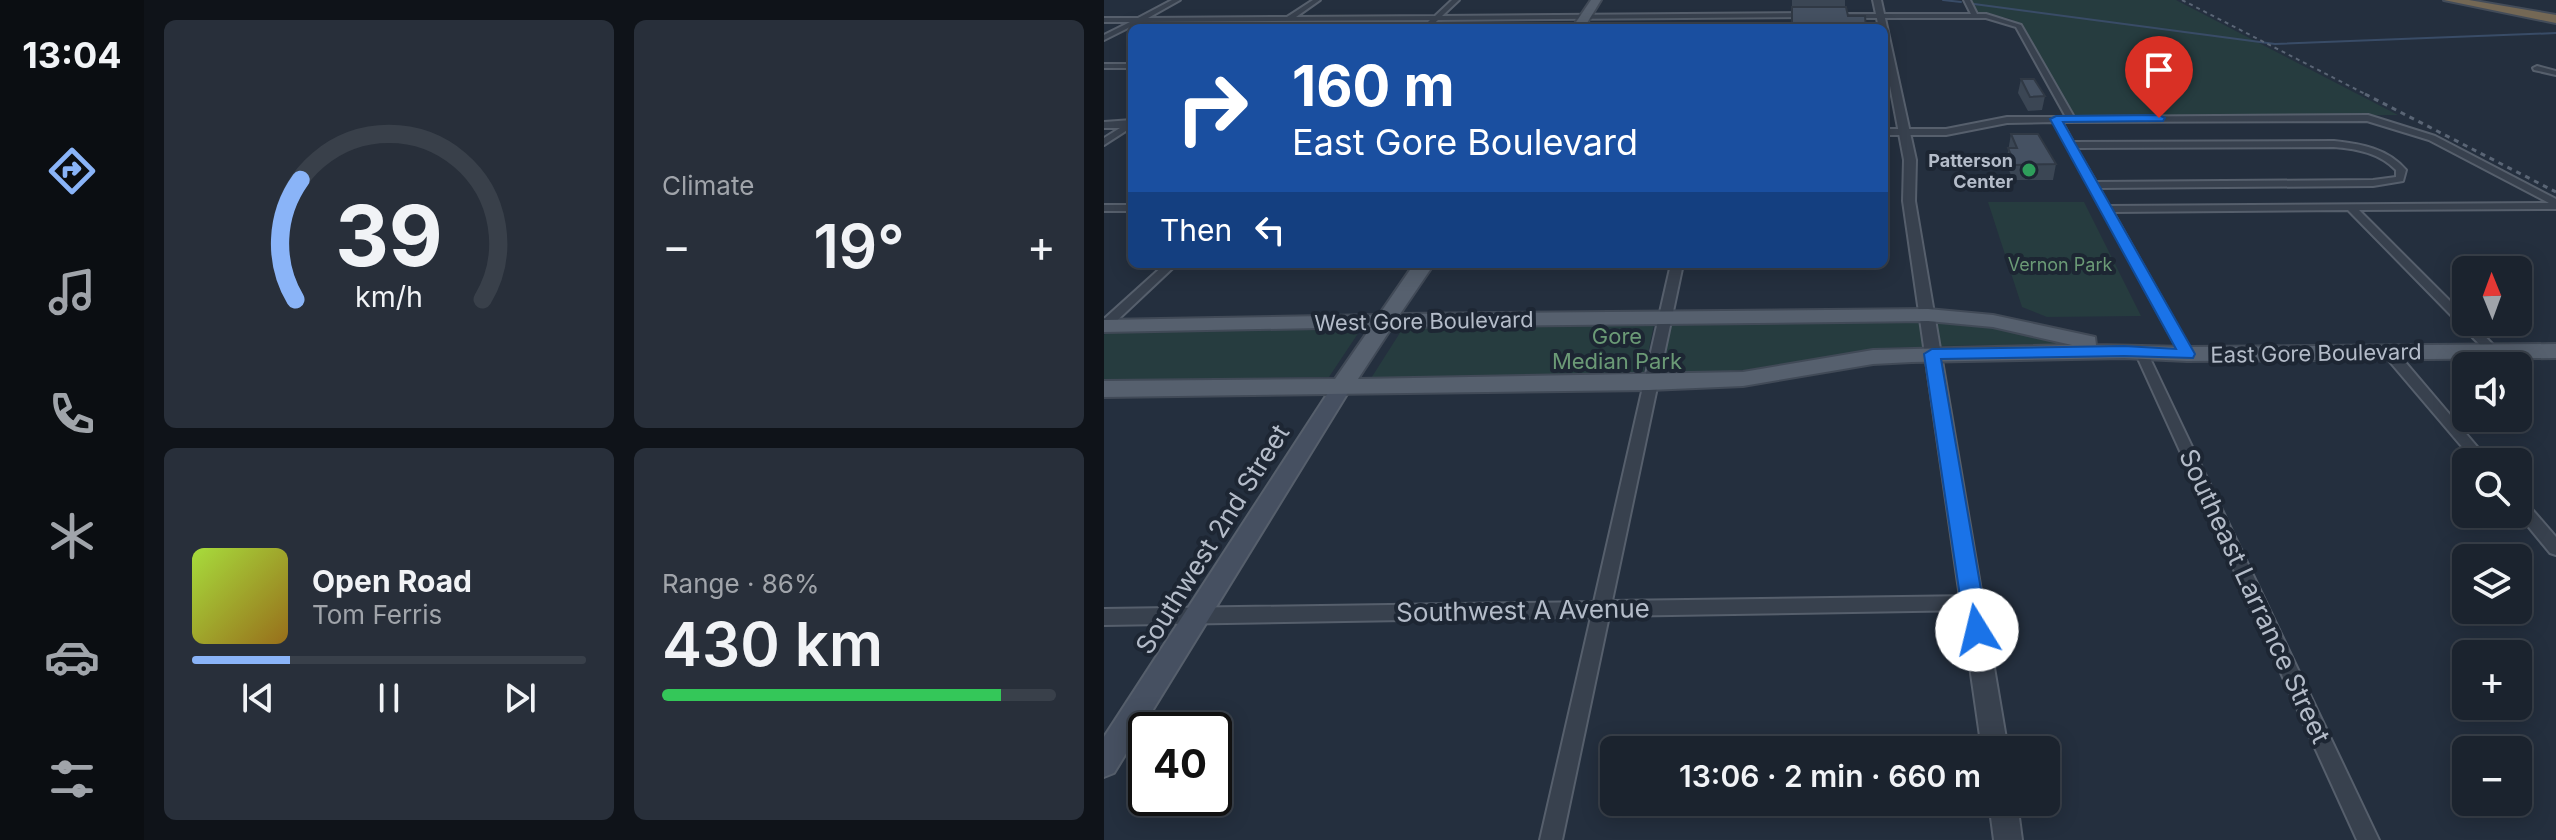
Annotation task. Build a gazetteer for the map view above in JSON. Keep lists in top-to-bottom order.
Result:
{
  "streets": {
    "main road": ["West Gore Boulevard", "East Gore Boulevard", "Southwest 2nd Street"],
    "street": ["Southeast Larrance Street", "Southwest A Avenue"]
  },
  "crossings": [
    ["West Gore Boulevard", "East Gore Boulevard"],
    ["West Gore Boulevard", "Southeast Larrance Street"],
    ["East Gore Boulevard", "Southeast Larrance Street"],
    ["Southwest 2nd Street", "Southwest A Avenue"]
  ],
  "parks": ["Vernon Park", "Gore Median Park"],
  "places": ["Patterson Center"],
  "north": "top",
  "page": {
    "tabs": "13:04",
    "tile": [
      "Climate",
      ["Range · 86%", "430 km"]
    ],
    "turn": ["160 m", "East Gore Boulevard"],
    "then": "Then",
    "heat": ["−", "19°", "+"],
    "map_buttons": ["+", "−"],
    "song": ["Open Road", "Tom Ferris"],
    "limit": "40",
    "trip": "13:06 · 2 min · 660 m",
    "gauge": ["39", "km/h"]
  }
}
